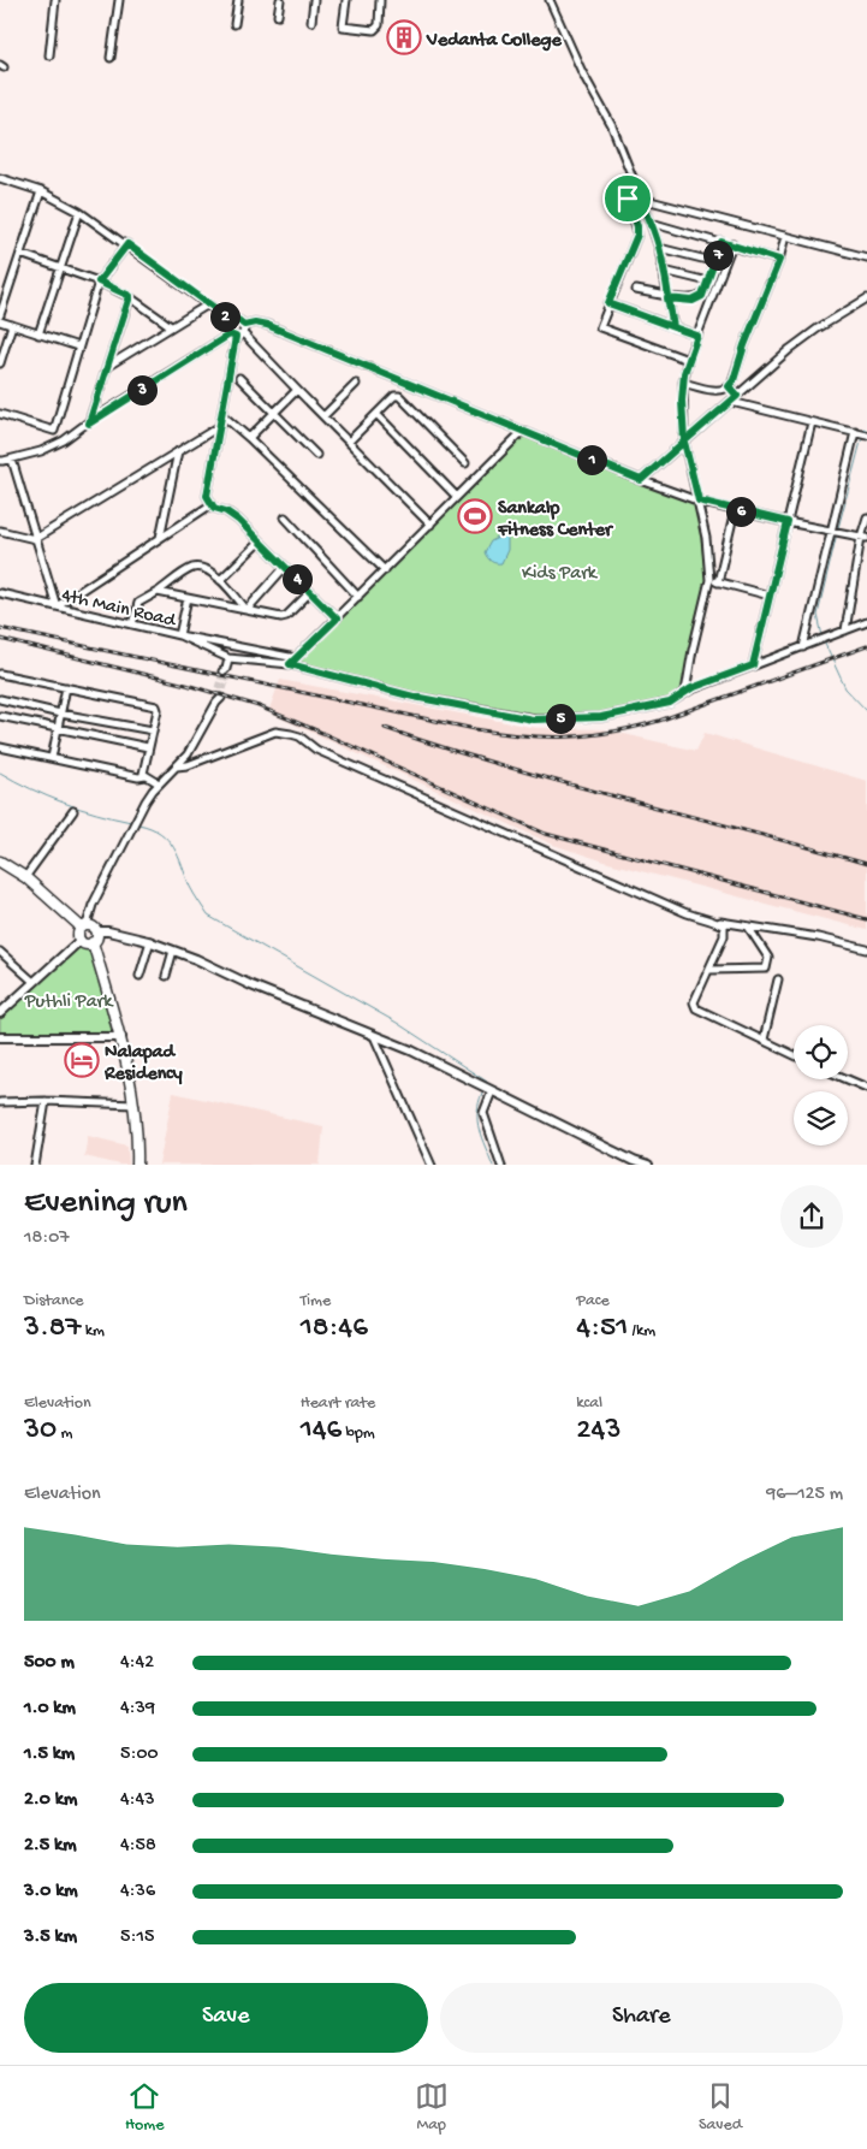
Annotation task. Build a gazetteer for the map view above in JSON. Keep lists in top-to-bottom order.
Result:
{
  "streets": {
    "street": ["4th Main Road"]
  },
  "parks": ["Kids Park", "Puthli Park"],
  "places": {
    "building": ["Vedanta College"],
    "sports": ["Sankalp Fitness Center"],
    "hotel": ["Nalapad Residency"]
  },
  "page": {
    "pins": [
      "7",
      "2",
      "3",
      "1",
      "6",
      "4",
      "5"
    ],
    "heading": ["Evening run", "18:07"],
    "stats": [
      ["Distance", "3.87 km"],
      ["Time", "18:46"],
      ["Pace", "4:51 /km"],
      ["Elevation", "30 m"],
      ["Heart rate", "146 bpm"],
      ["kcal", "243"]
    ],
    "chart": ["Elevation", "96–125 m"],
    "list": [
      {
        "name": "500 m",
        "note": "4:42"
      },
      {
        "name": "1.0 km",
        "note": "4:39"
      },
      {
        "name": "1.5 km",
        "note": "5:00"
      },
      {
        "name": "2.0 km",
        "note": "4:43"
      },
      {
        "name": "2.5 km",
        "note": "4:58"
      },
      {
        "name": "3.0 km",
        "note": "4:36"
      },
      {
        "name": "3.5 km",
        "note": "5:15"
      }
    ],
    "buttons": ["Save", "Share"],
    "tabs": ["Home", "Map", "Saved"]
  }
}
